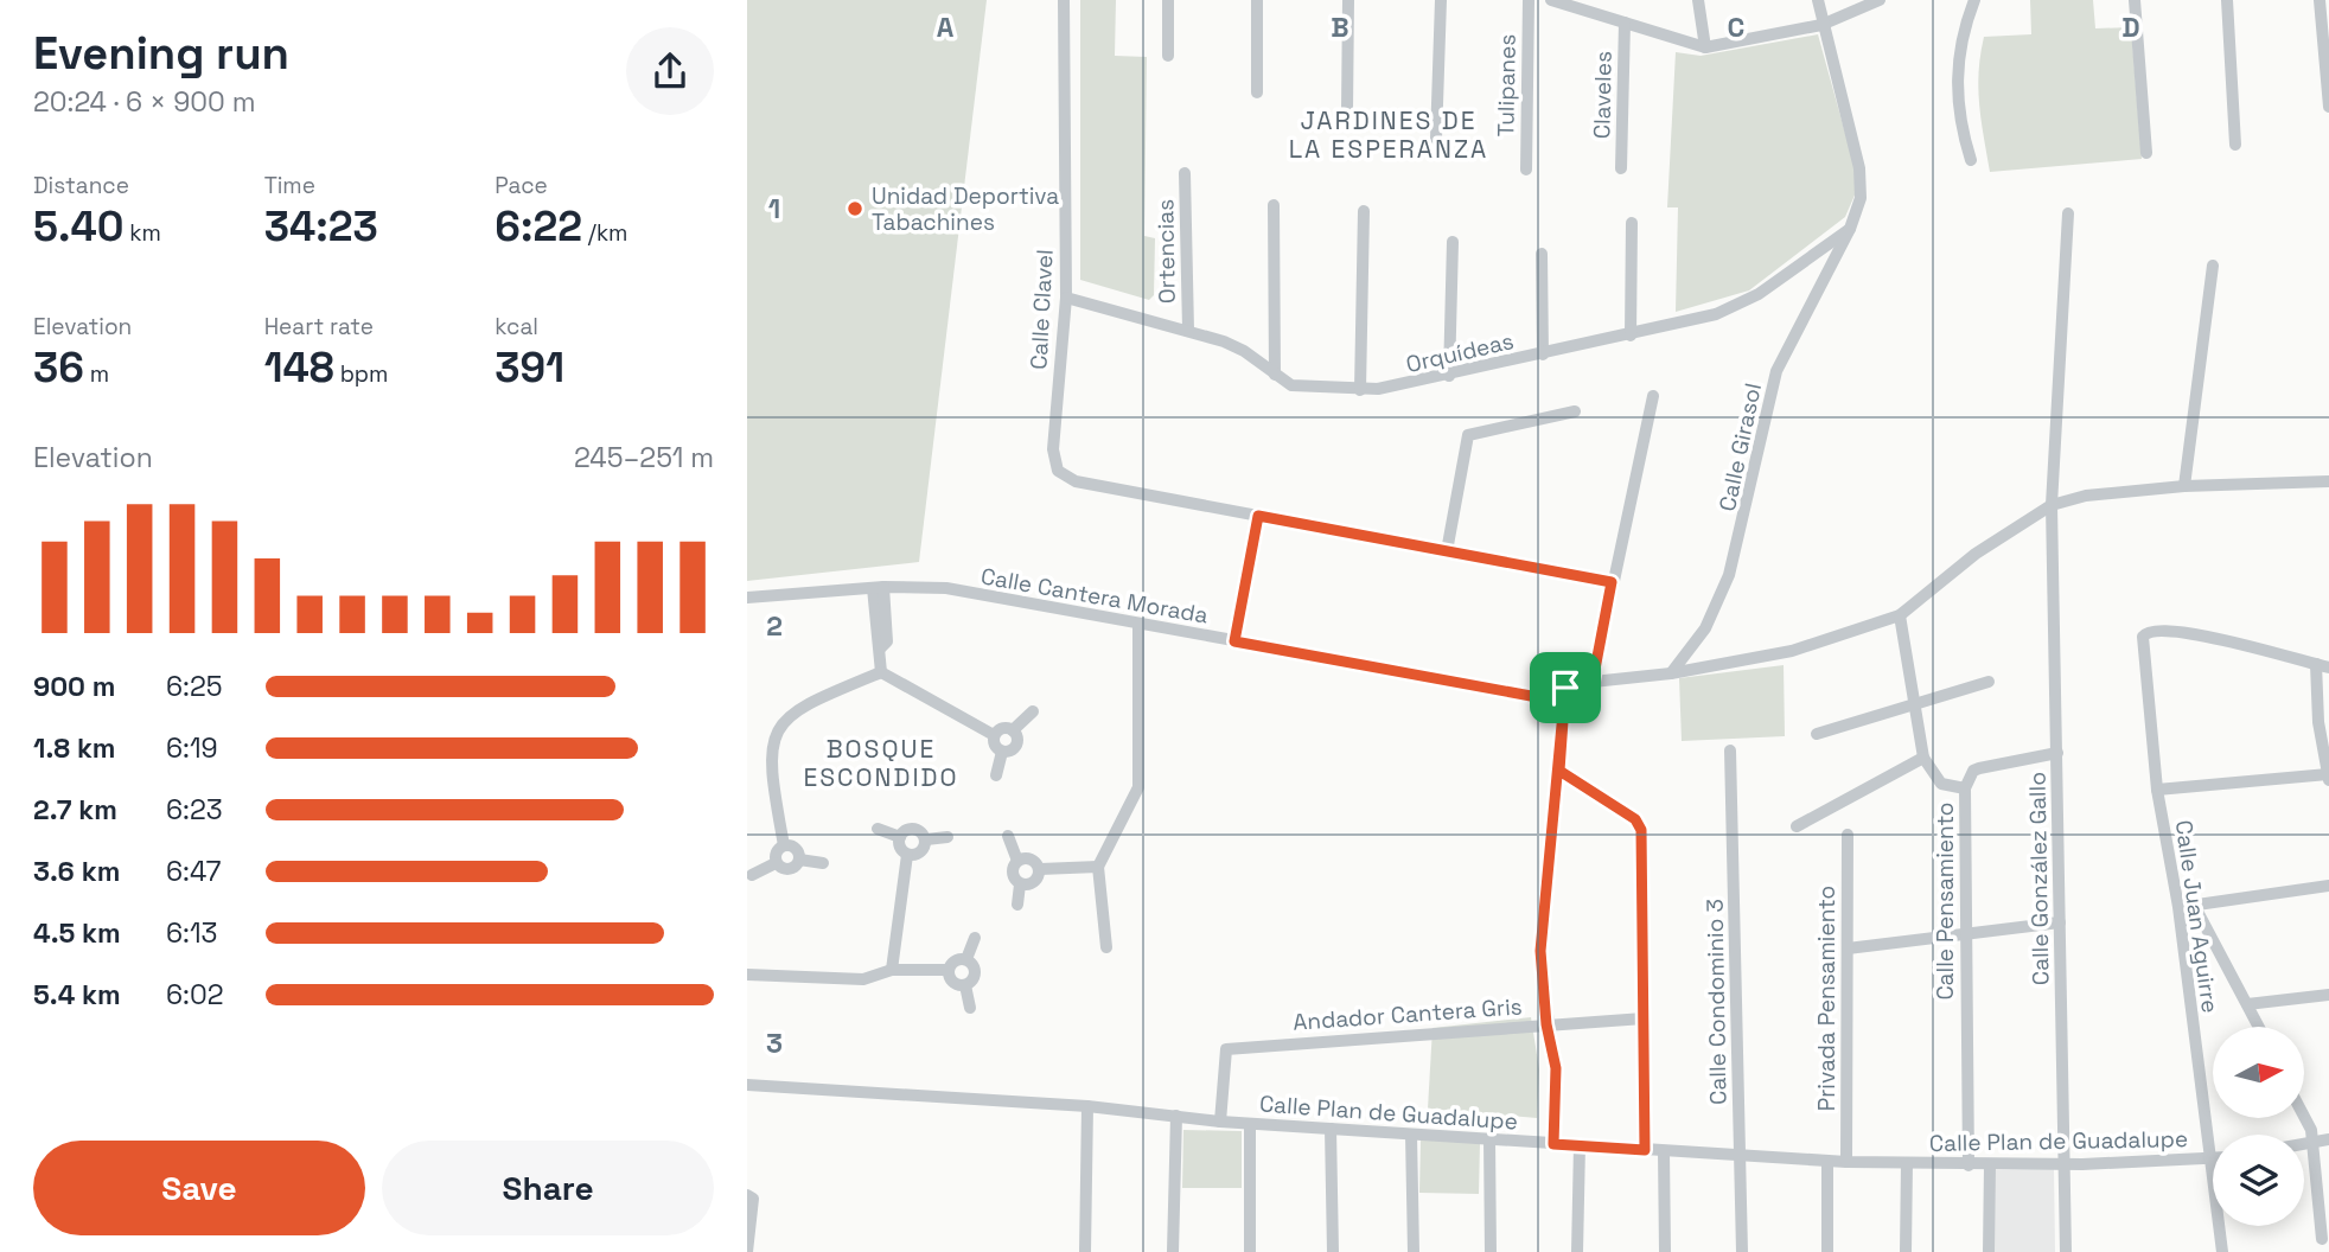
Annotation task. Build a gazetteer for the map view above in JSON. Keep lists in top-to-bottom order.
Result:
{
  "streets": {
    "street": [
      "Tulipanes",
      "Claveles",
      "Ortencias",
      "Calle Clavel",
      "Orquídeas",
      "Calle Girasol",
      "Calle Cantera Morada",
      "Calle González Gallo",
      "Calle Pensamiento",
      "Calle Juan Aguirre",
      "Privada Pensamiento",
      "Calle Condominio 3",
      "Andador Cantera Gris",
      "Calle Plan de Guadalupe"
    ]
  },
  "crossings": [
    ["Ortencias", "Orquídeas"],
    ["Calle Clavel", "Orquídeas"],
    ["Orquídeas", "Calle Girasol"],
    ["Calle Girasol", "Calle Cantera Morada"],
    ["Calle Cantera Morada", "Calle González Gallo"],
    ["Calle González Gallo", "Calle Plan de Guadalupe"],
    ["Calle Pensamiento", "Calle Plan de Guadalupe"],
    ["Calle Juan Aguirre", "Calle Plan de Guadalupe"],
    ["Privada Pensamiento", "Calle Plan de Guadalupe"],
    ["Calle Condominio 3", "Calle Plan de Guadalupe"],
    ["Andador Cantera Gris", "Calle Plan de Guadalupe"]
  ],
  "districts": ["JARDINES DE LA ESPERANZA", "BOSQUE ESCONDIDO"],
  "places": ["Unidad Deportiva Tabachines"],
  "north": "right",
  "page": {
    "heading": ["Evening run", "20:24 · 6 × 900 m"],
    "stats": [
      ["Distance", "5.40 km"],
      ["Time", "34:23"],
      ["Pace", "6:22 /km"],
      ["Elevation", "36 m"],
      ["Heart rate", "148 bpm"],
      ["kcal", "391"]
    ],
    "chart": ["Elevation", "245–251 m"],
    "list": [
      {
        "name": "900 m",
        "note": "6:25"
      },
      {
        "name": "1.8 km",
        "note": "6:19"
      },
      {
        "name": "2.7 km",
        "note": "6:23"
      },
      {
        "name": "3.6 km",
        "note": "6:47"
      },
      {
        "name": "4.5 km",
        "note": "6:13"
      },
      {
        "name": "5.4 km",
        "note": "6:02"
      }
    ],
    "buttons": ["Save", "Share"]
  },
  "grid": {
    "columns": [
      "A",
      "B",
      "C",
      "D"
    ],
    "rows": ["1", "2", "3"]
  }
}
